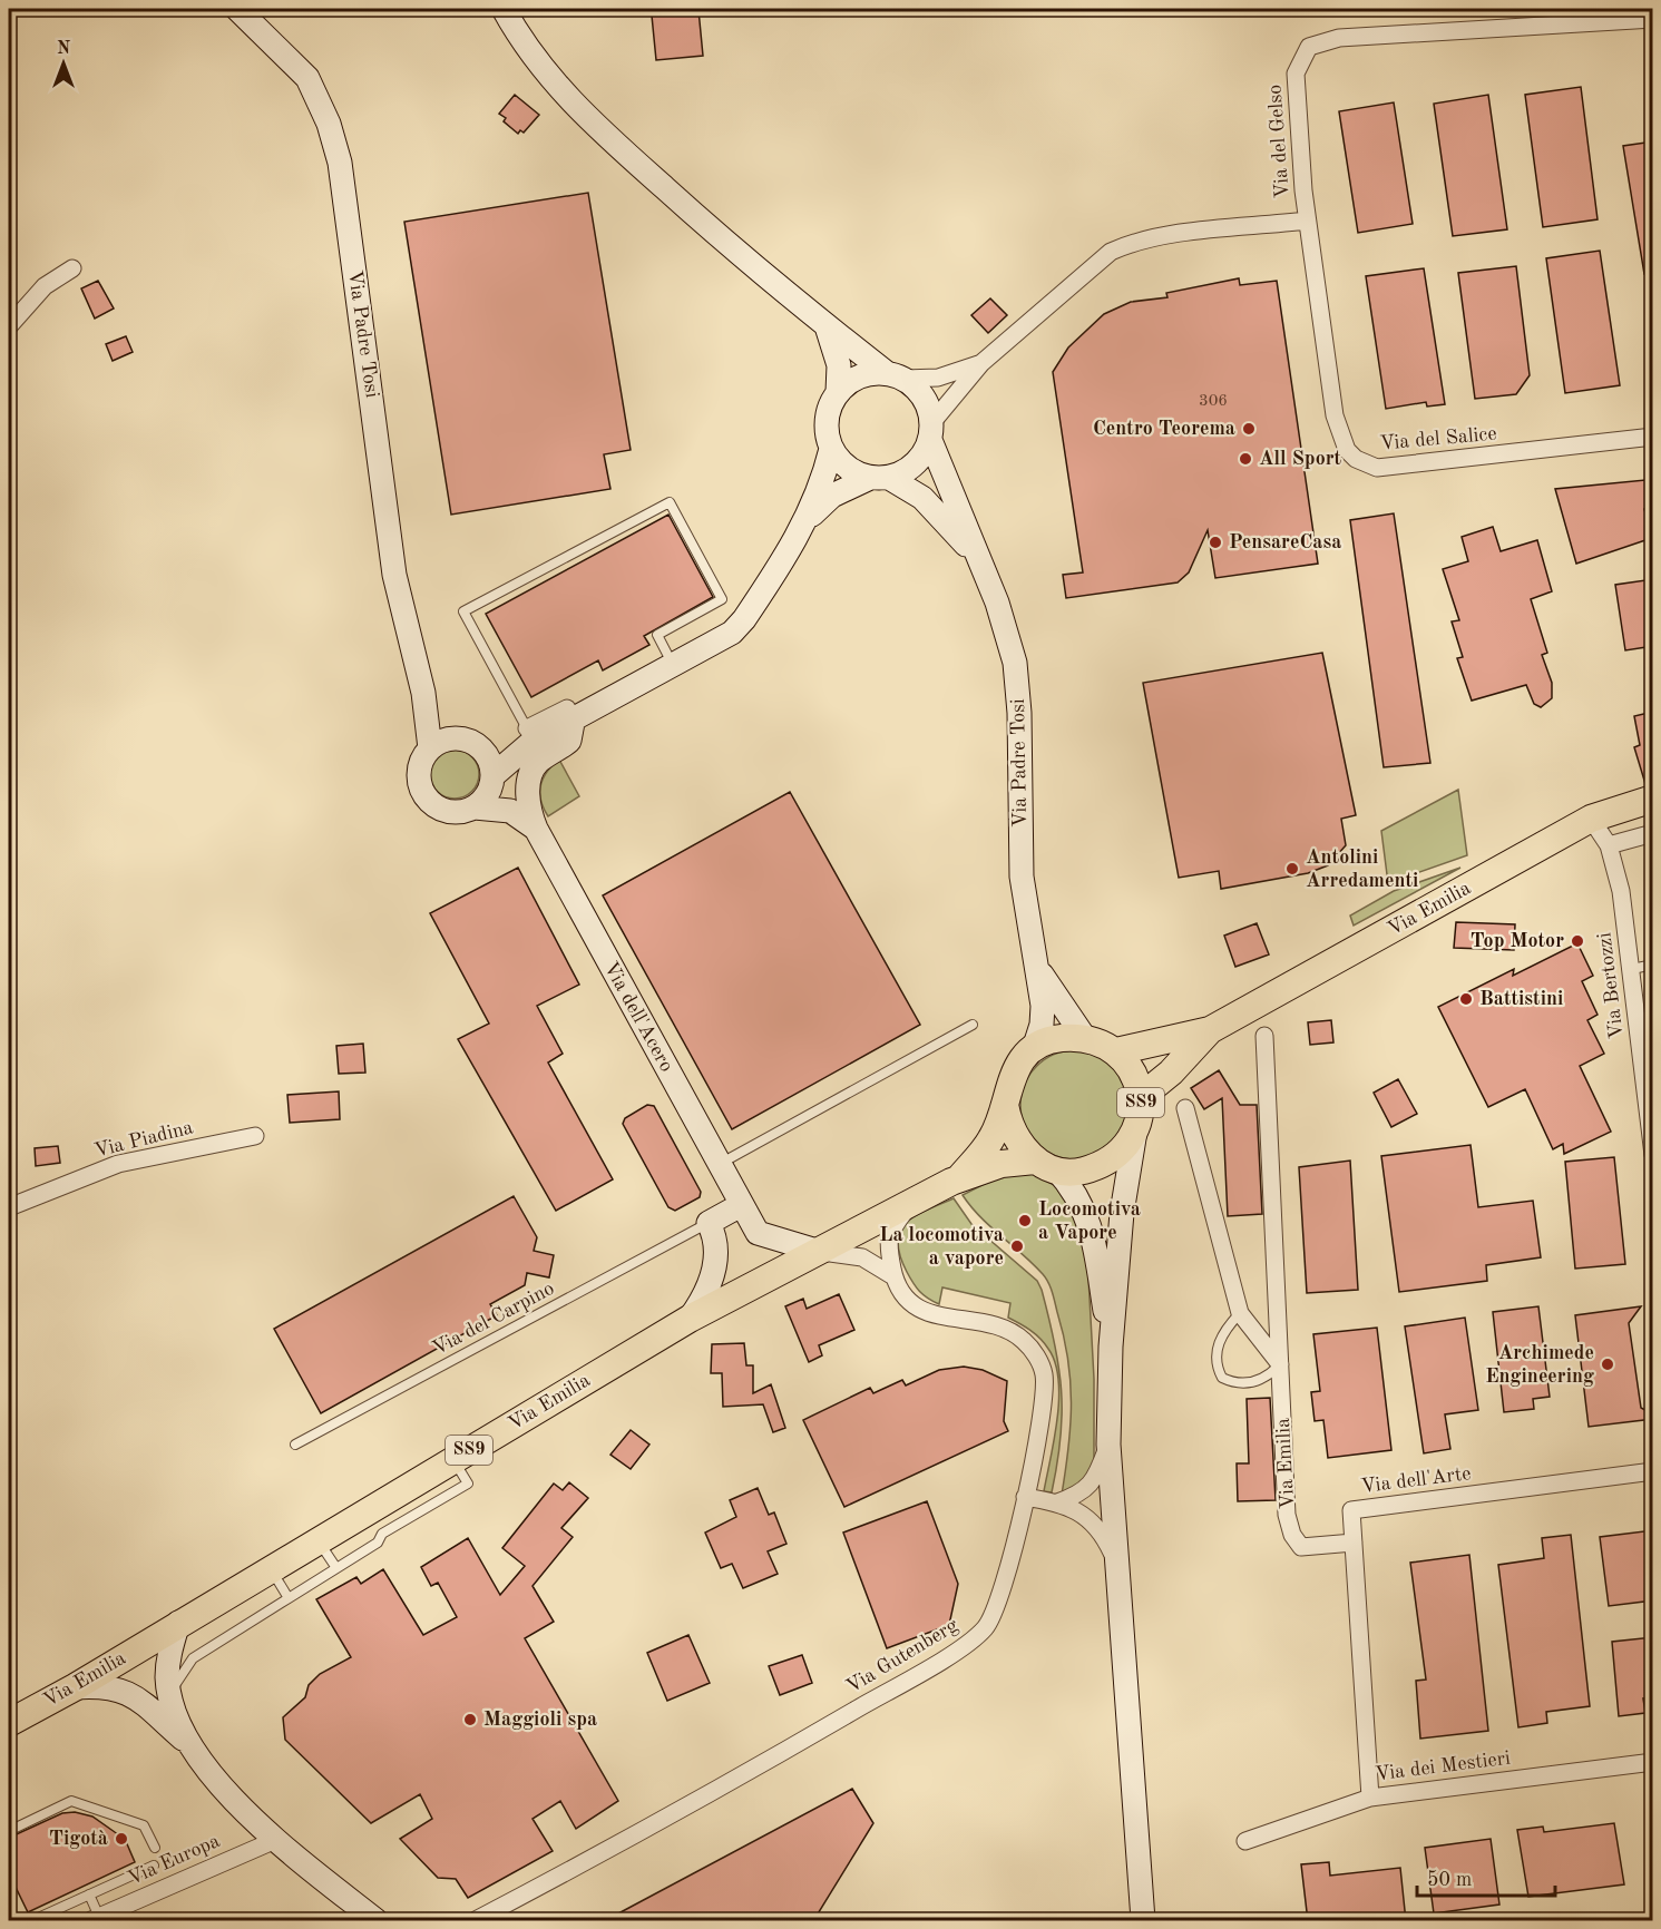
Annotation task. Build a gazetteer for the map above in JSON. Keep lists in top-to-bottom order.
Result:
{
  "streets": {
    "main road": ["Via Emilia", "SS9"],
    "street": [
      "Via del Gelso",
      "Via Padre Tosi",
      "Via del Salice",
      "Via Bertozzi",
      "Via dell'Acero",
      "Via Piadina",
      "Via dell'Arte",
      "Via Gutenberg",
      "Via dei Mestieri",
      "Via Europa"
    ],
    "lane": ["Via del Carpino"]
  },
  "crossings": [
    ["Via del Gelso", "Via del Salice"],
    ["Via Padre Tosi", "Via Emilia"],
    ["Via Padre Tosi", "Via dell'Acero"],
    ["Via Padre Tosi", "SS9"],
    ["Via Emilia", "Via Bertozzi"],
    ["Via Emilia", "Via dell'Acero"],
    ["Via Emilia", "SS9"],
    ["Via Emilia", "Via dell'Arte"],
    ["Via Emilia", "Via Gutenberg"],
    ["Via dell'Acero", "Via Gutenberg"],
    ["Via dell'Arte", "Via dei Mestieri"]
  ],
  "places": [
    "Centro Teorema",
    "All Sport",
    "PensareCasa",
    "Antolini Arredamenti",
    "Top Motor",
    "Battistini",
    "Locomotiva a Vapore",
    "La locomotiva a vapore",
    "Archimede Engineering",
    "Maggioli spa",
    "Tigotà"
  ],
  "house_numbers": ["306"],
  "scale_bar": "50 m",
  "north": "top"
}
